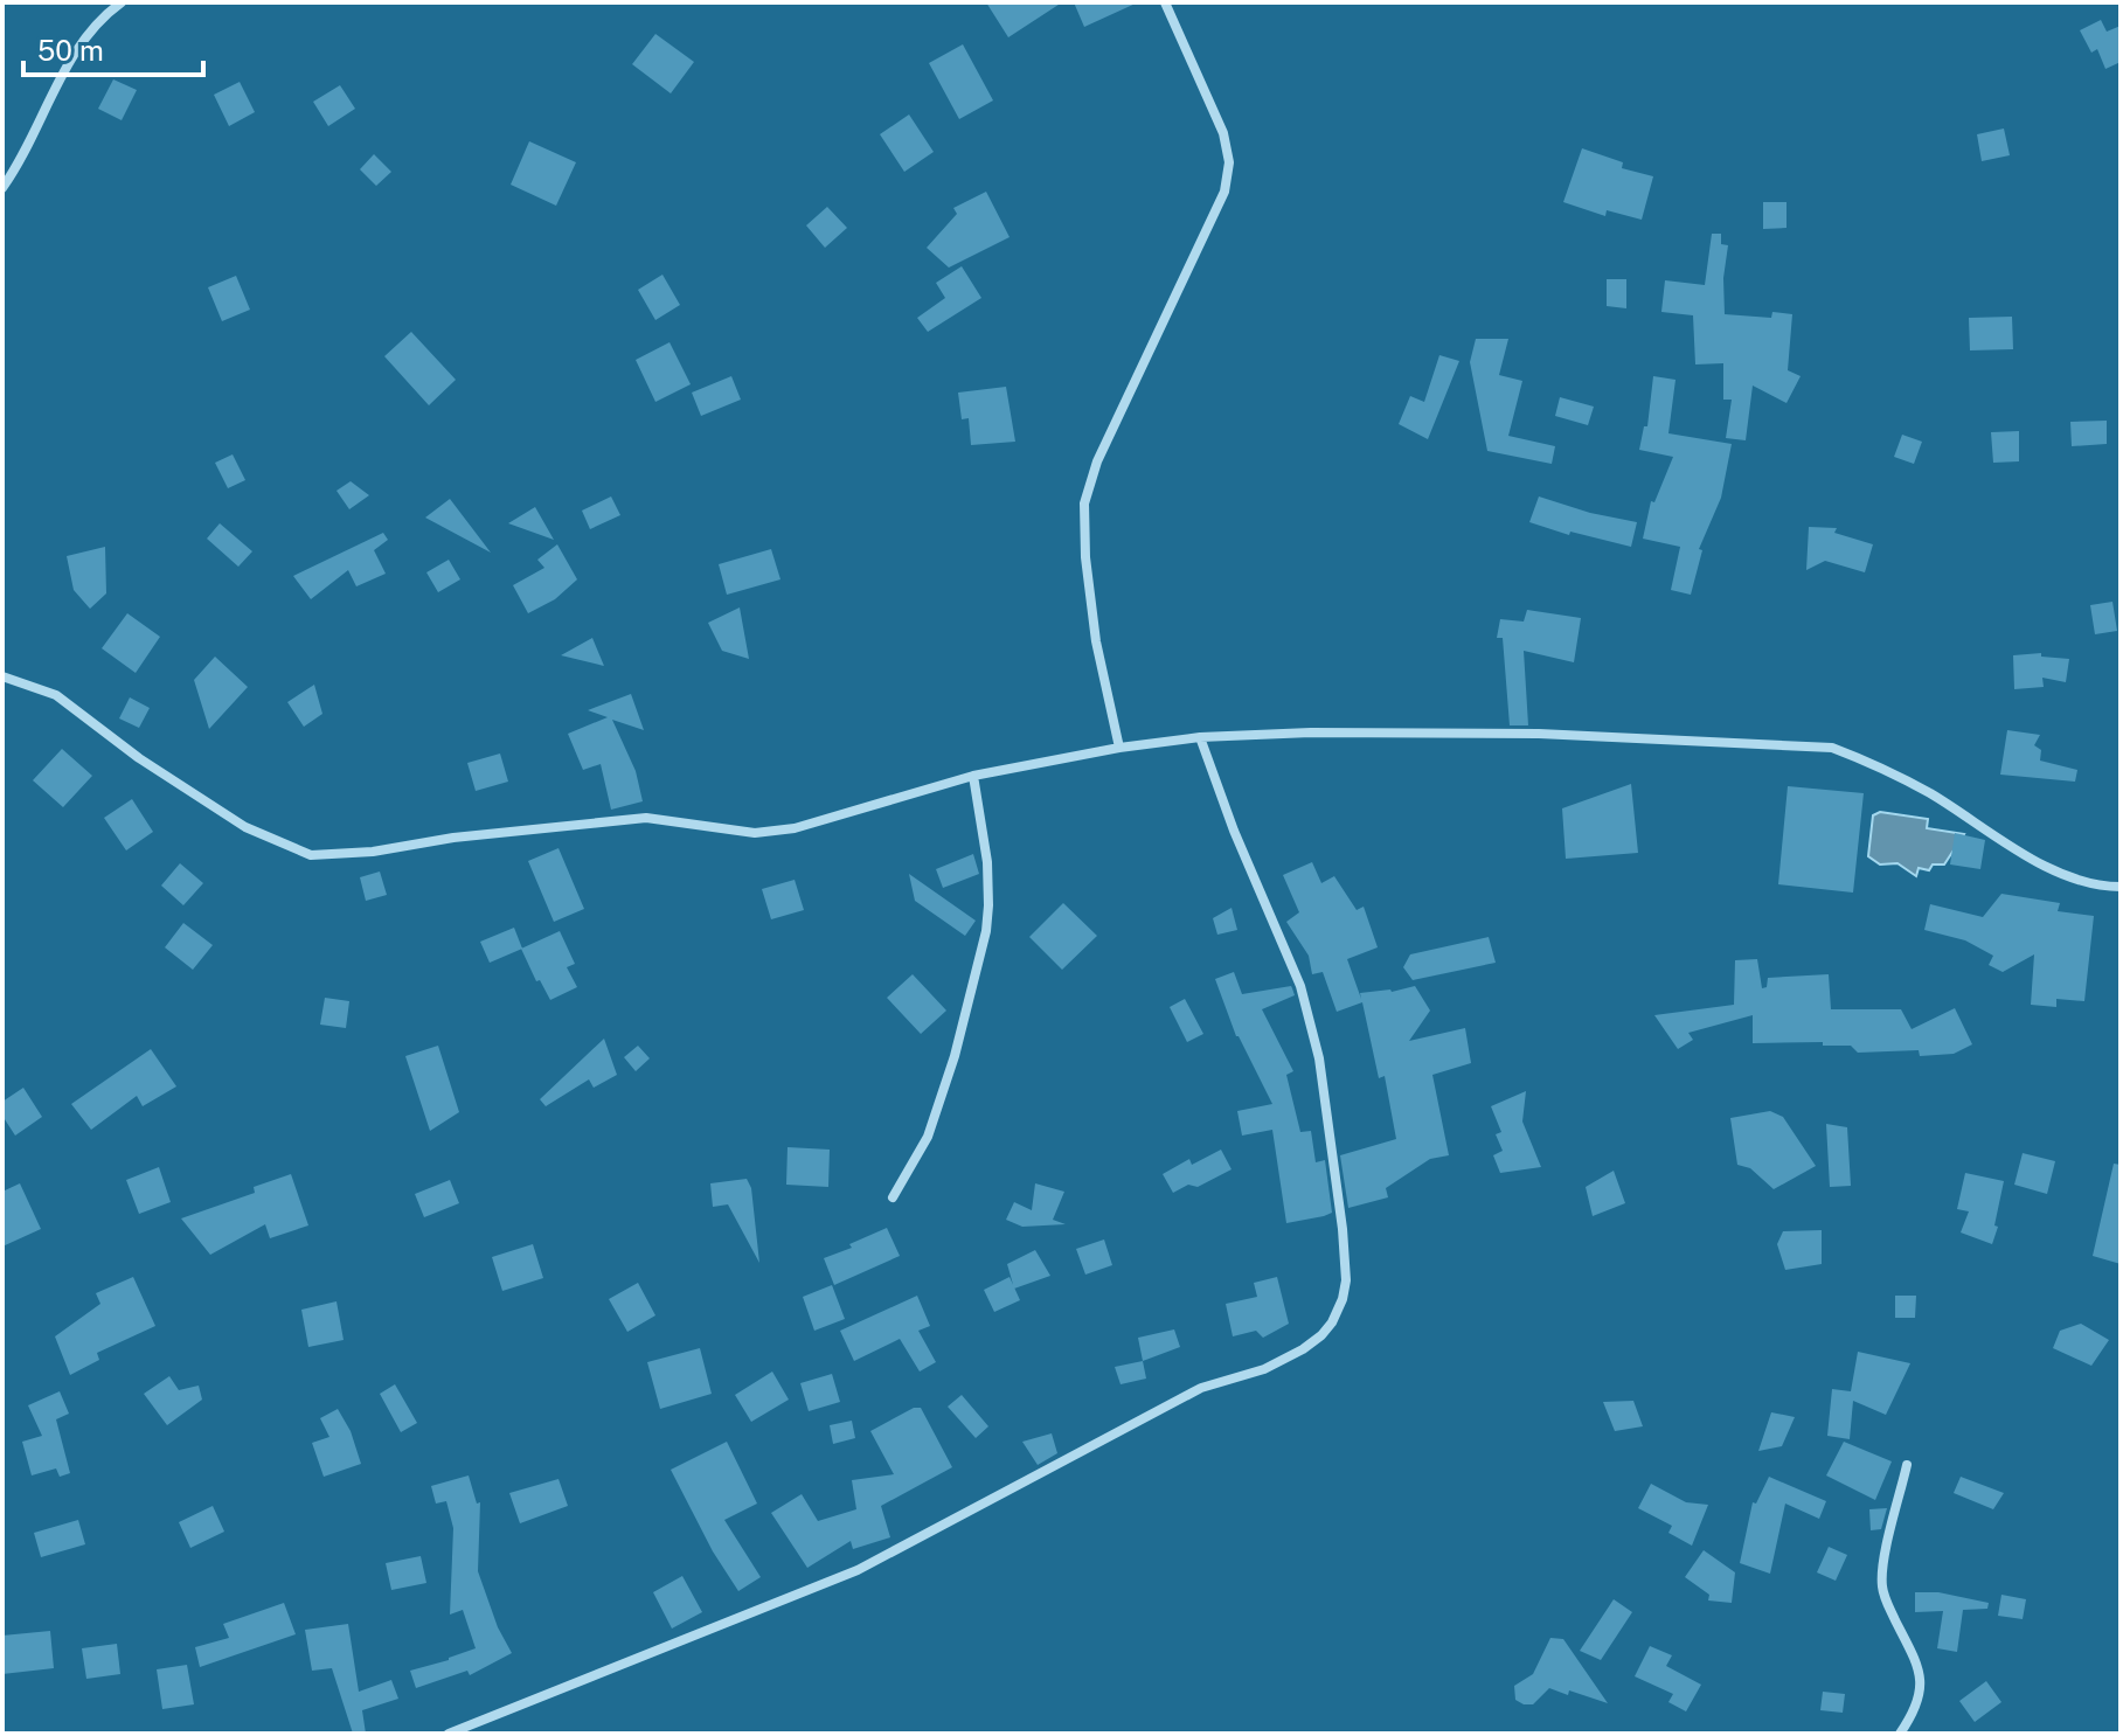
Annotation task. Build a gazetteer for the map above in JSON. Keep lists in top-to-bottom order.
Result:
{
  "scale_bar": "50 m"
}
